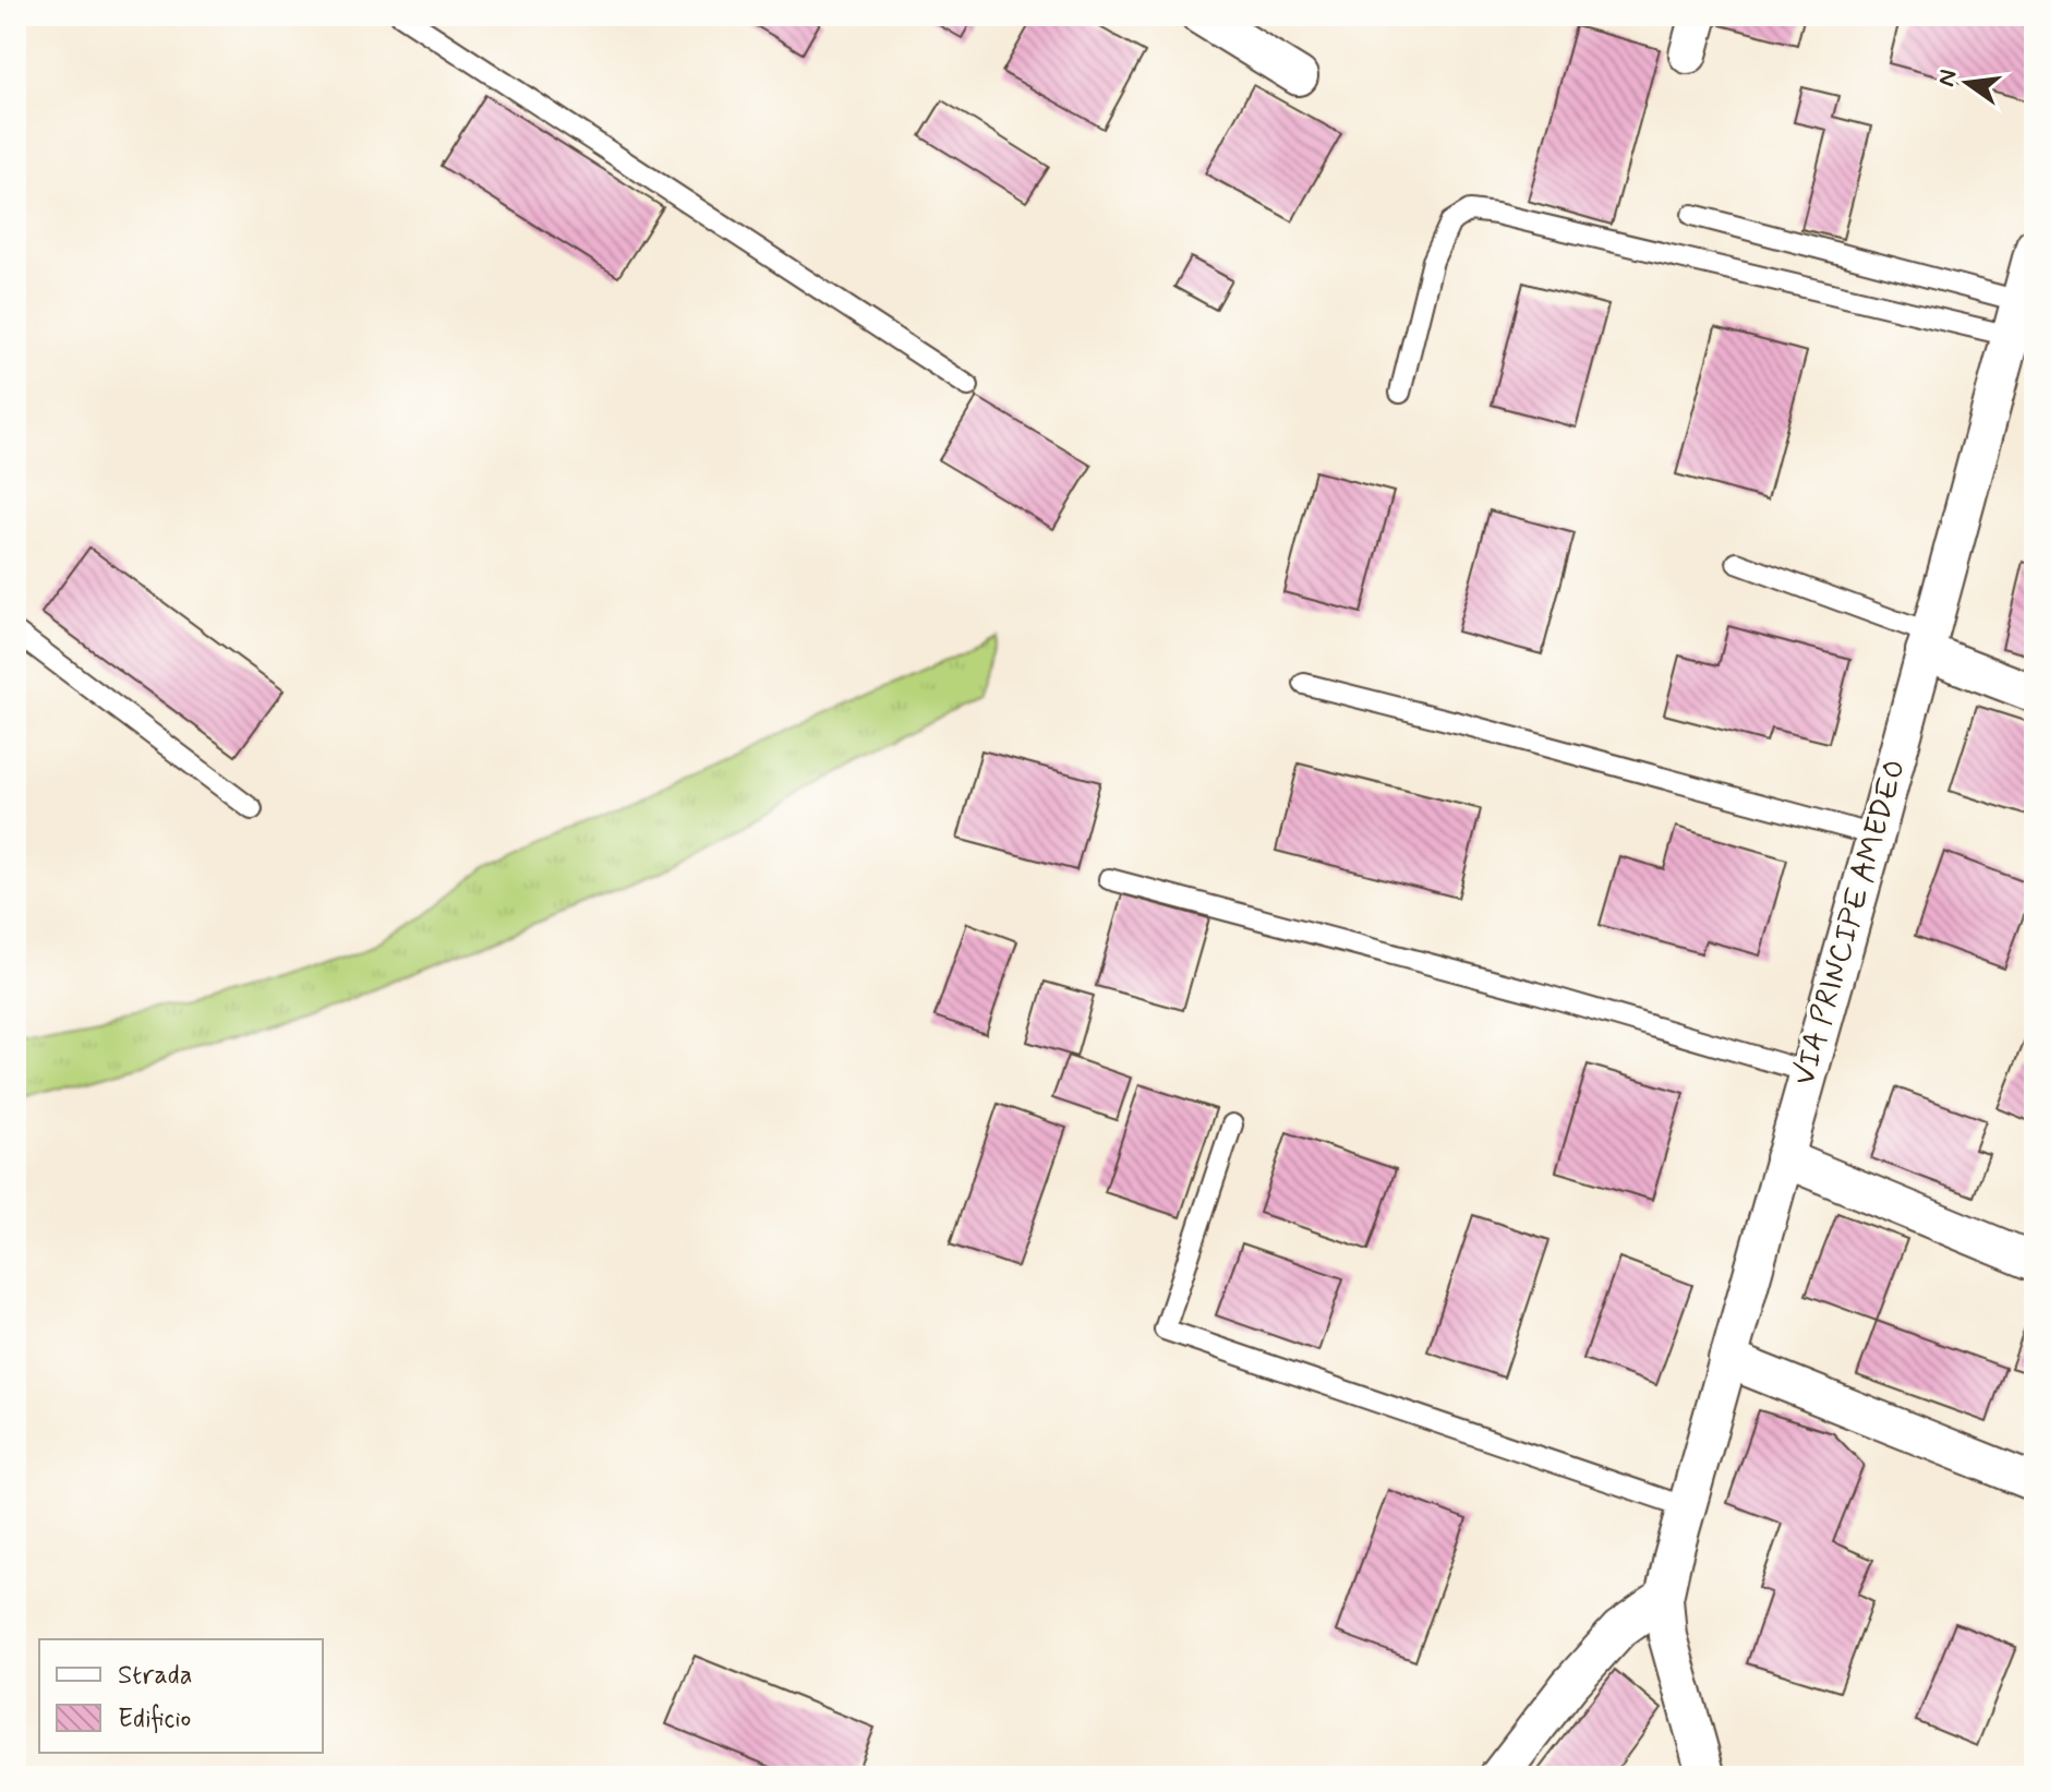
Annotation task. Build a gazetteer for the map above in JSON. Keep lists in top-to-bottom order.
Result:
{
  "streets": {
    "street": ["VIA PRINCIPE AMEDEO"]
  },
  "legend": ["Strada", "Edificio"],
  "north": "left"
}
